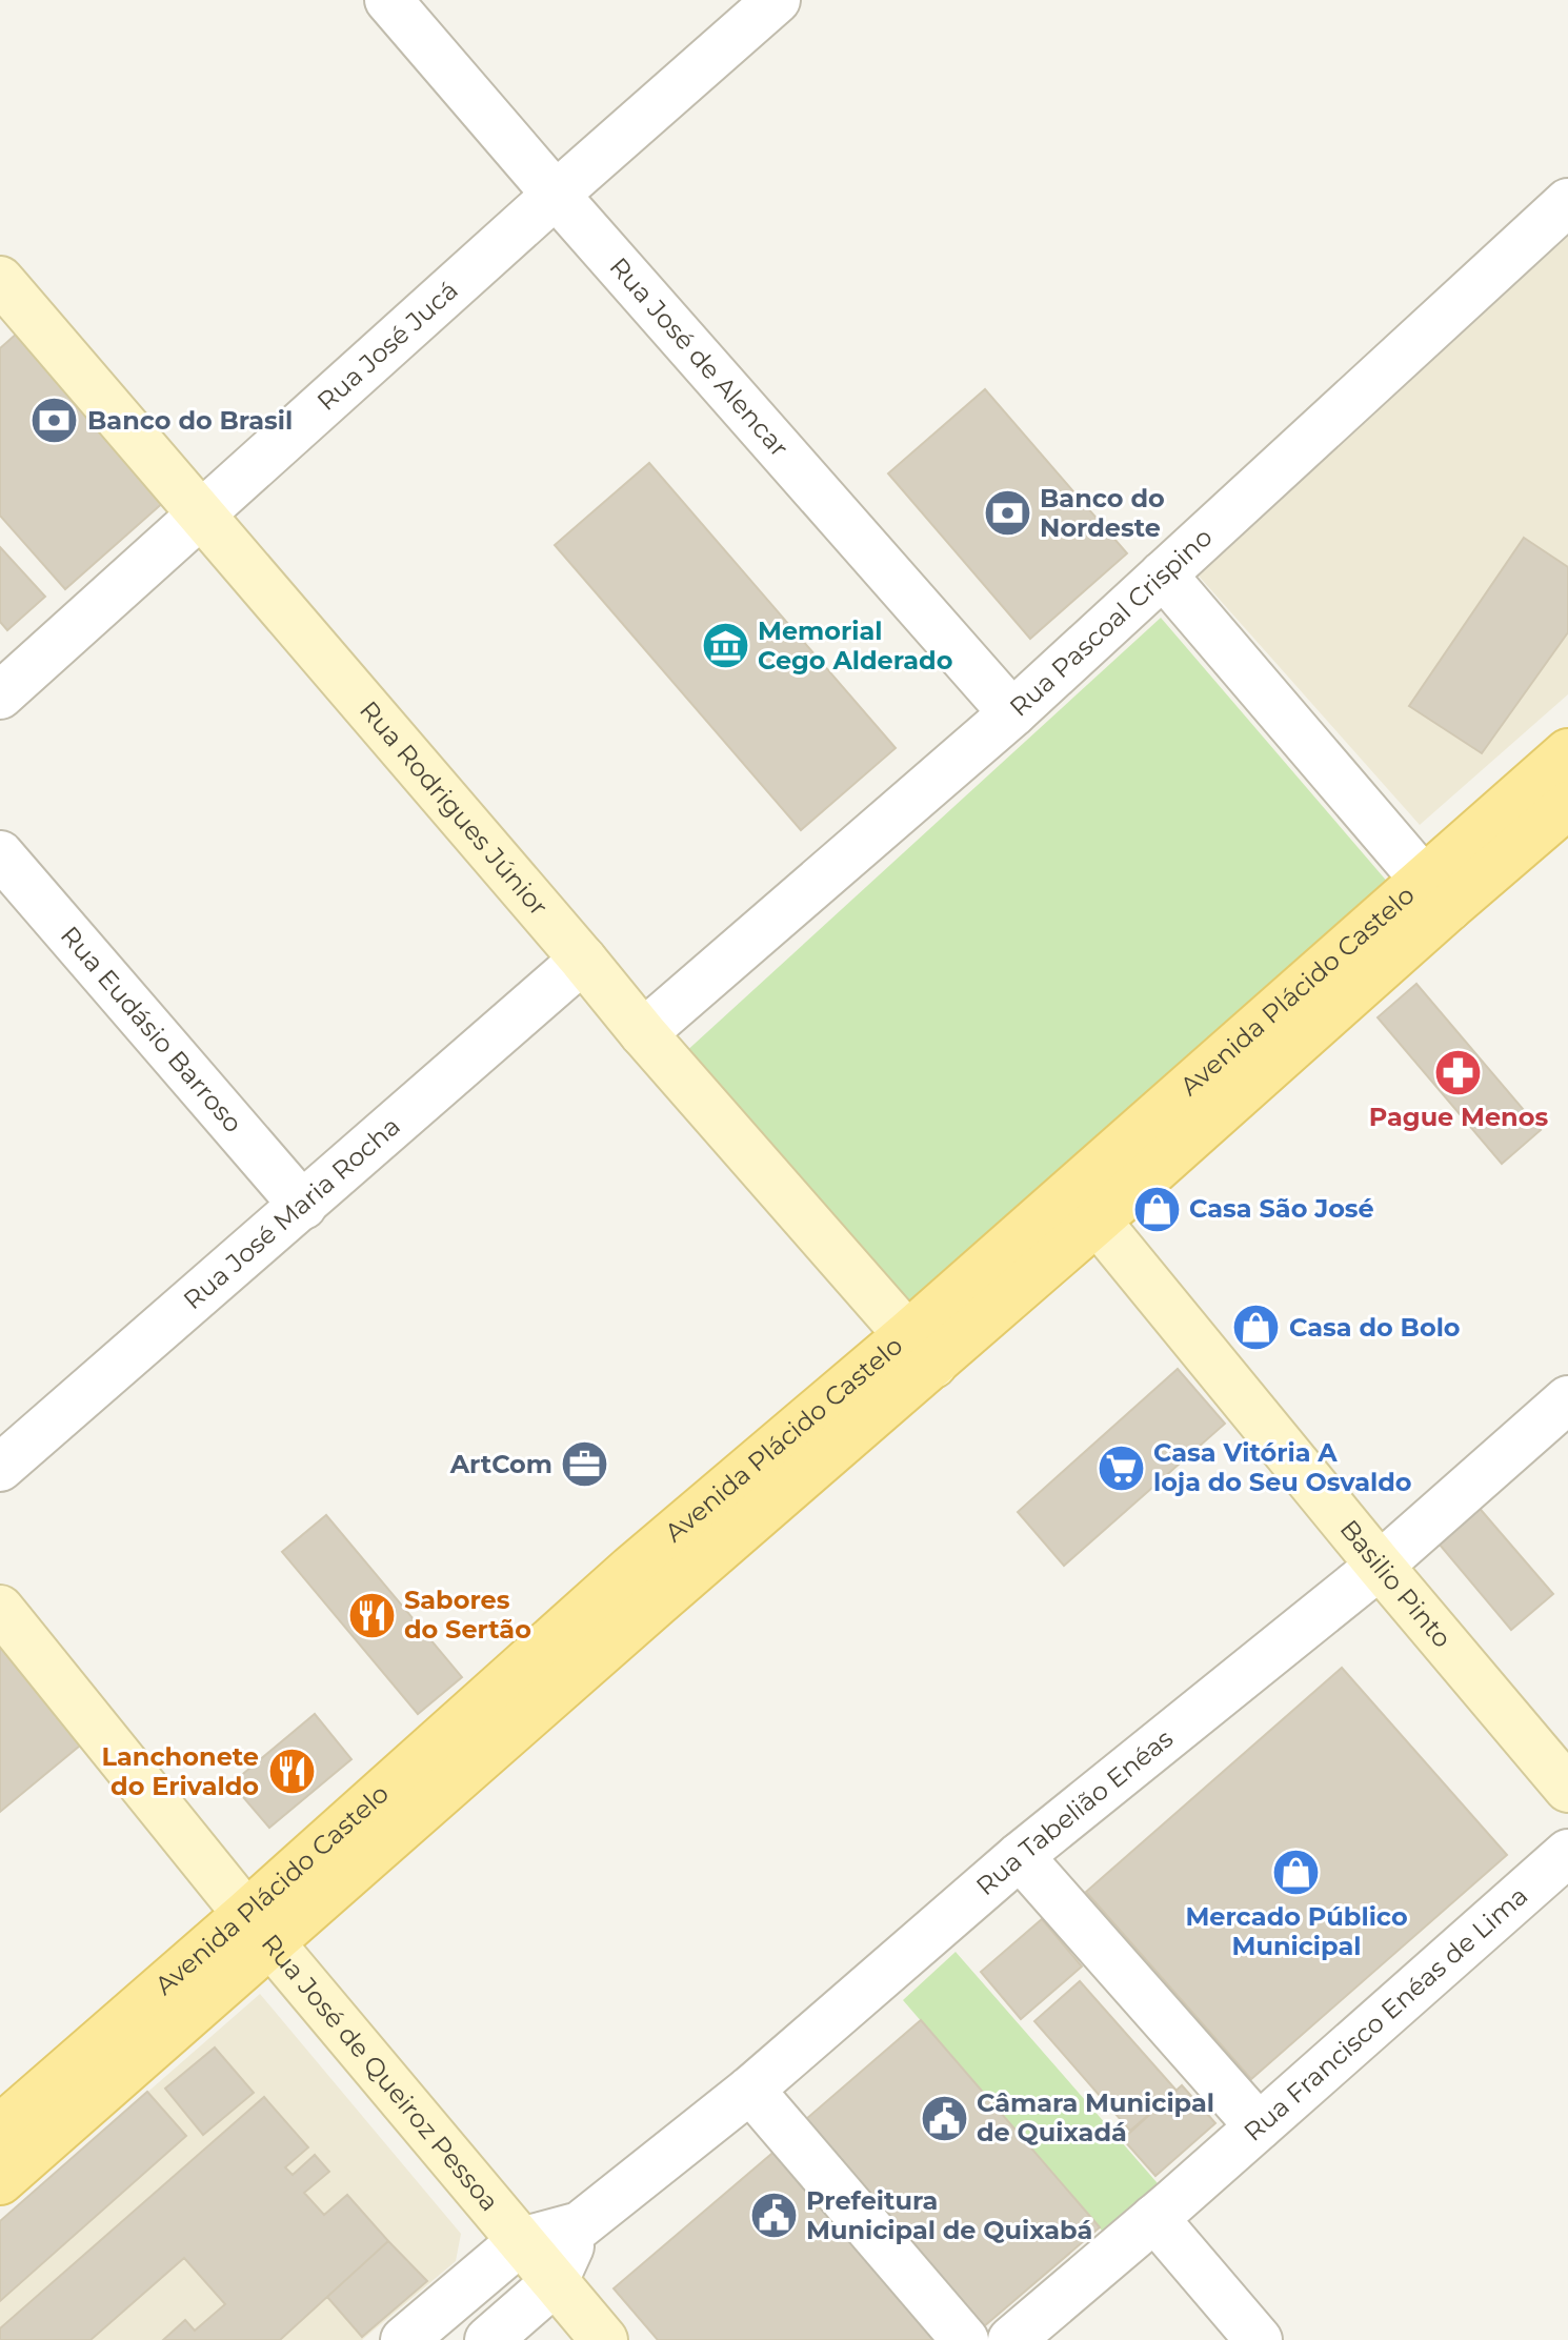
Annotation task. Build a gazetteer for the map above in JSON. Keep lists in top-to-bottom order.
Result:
{
  "streets": {
    "main road": [
      "Rua Rodrigues Júnior",
      "Avenida Plácido Castelo",
      "Basilio Pinto",
      "Rua José de Queiroz Pessoa"
    ],
    "street": [
      "Rua José Jucá",
      "Rua José de Alencar",
      "Rua Pascoal Crispino",
      "Rua Eudásio Barroso",
      "Rua José Maria Rocha",
      "Rua Tabelião Enéas",
      "Rua Francisco Enéas de Lima"
    ]
  },
  "crossings": [
    ["Rua José Jucá", "Rua José de Alencar"],
    ["Rua José Jucá", "Rua Rodrigues Júnior"],
    ["Rua José de Alencar", "Rua Pascoal Crispino"],
    ["Rua Pascoal Crispino", "Rua Rodrigues Júnior"],
    ["Rua Rodrigues Júnior", "Avenida Plácido Castelo"],
    ["Rua Rodrigues Júnior", "Rua José Maria Rocha"],
    ["Avenida Plácido Castelo", "Basilio Pinto"],
    ["Avenida Plácido Castelo", "Rua José de Queiroz Pessoa"],
    ["Rua Eudásio Barroso", "Rua José Maria Rocha"],
    ["Basilio Pinto", "Rua Tabelião Enéas"]
  ],
  "places": {
    "bank": ["Banco do Brasil", "Banco do Nordeste"],
    "museum": ["Memorial Cego Alderado"],
    "pharmacy": ["Pague Menos"],
    "shop": ["Casa São José", "Casa do Bolo", "Mercado Público Municipal"],
    "office": ["ArtCom"],
    "supermarket": ["Casa Vitória A loja do Seu Osvaldo"],
    "restaurant": ["Sabores do Sertão", "Lanchonete do Erivaldo"],
    "public building": ["Câmara Municipal de Quixadá", "Prefeitura Municipal de Quixabá"]
  }
}
